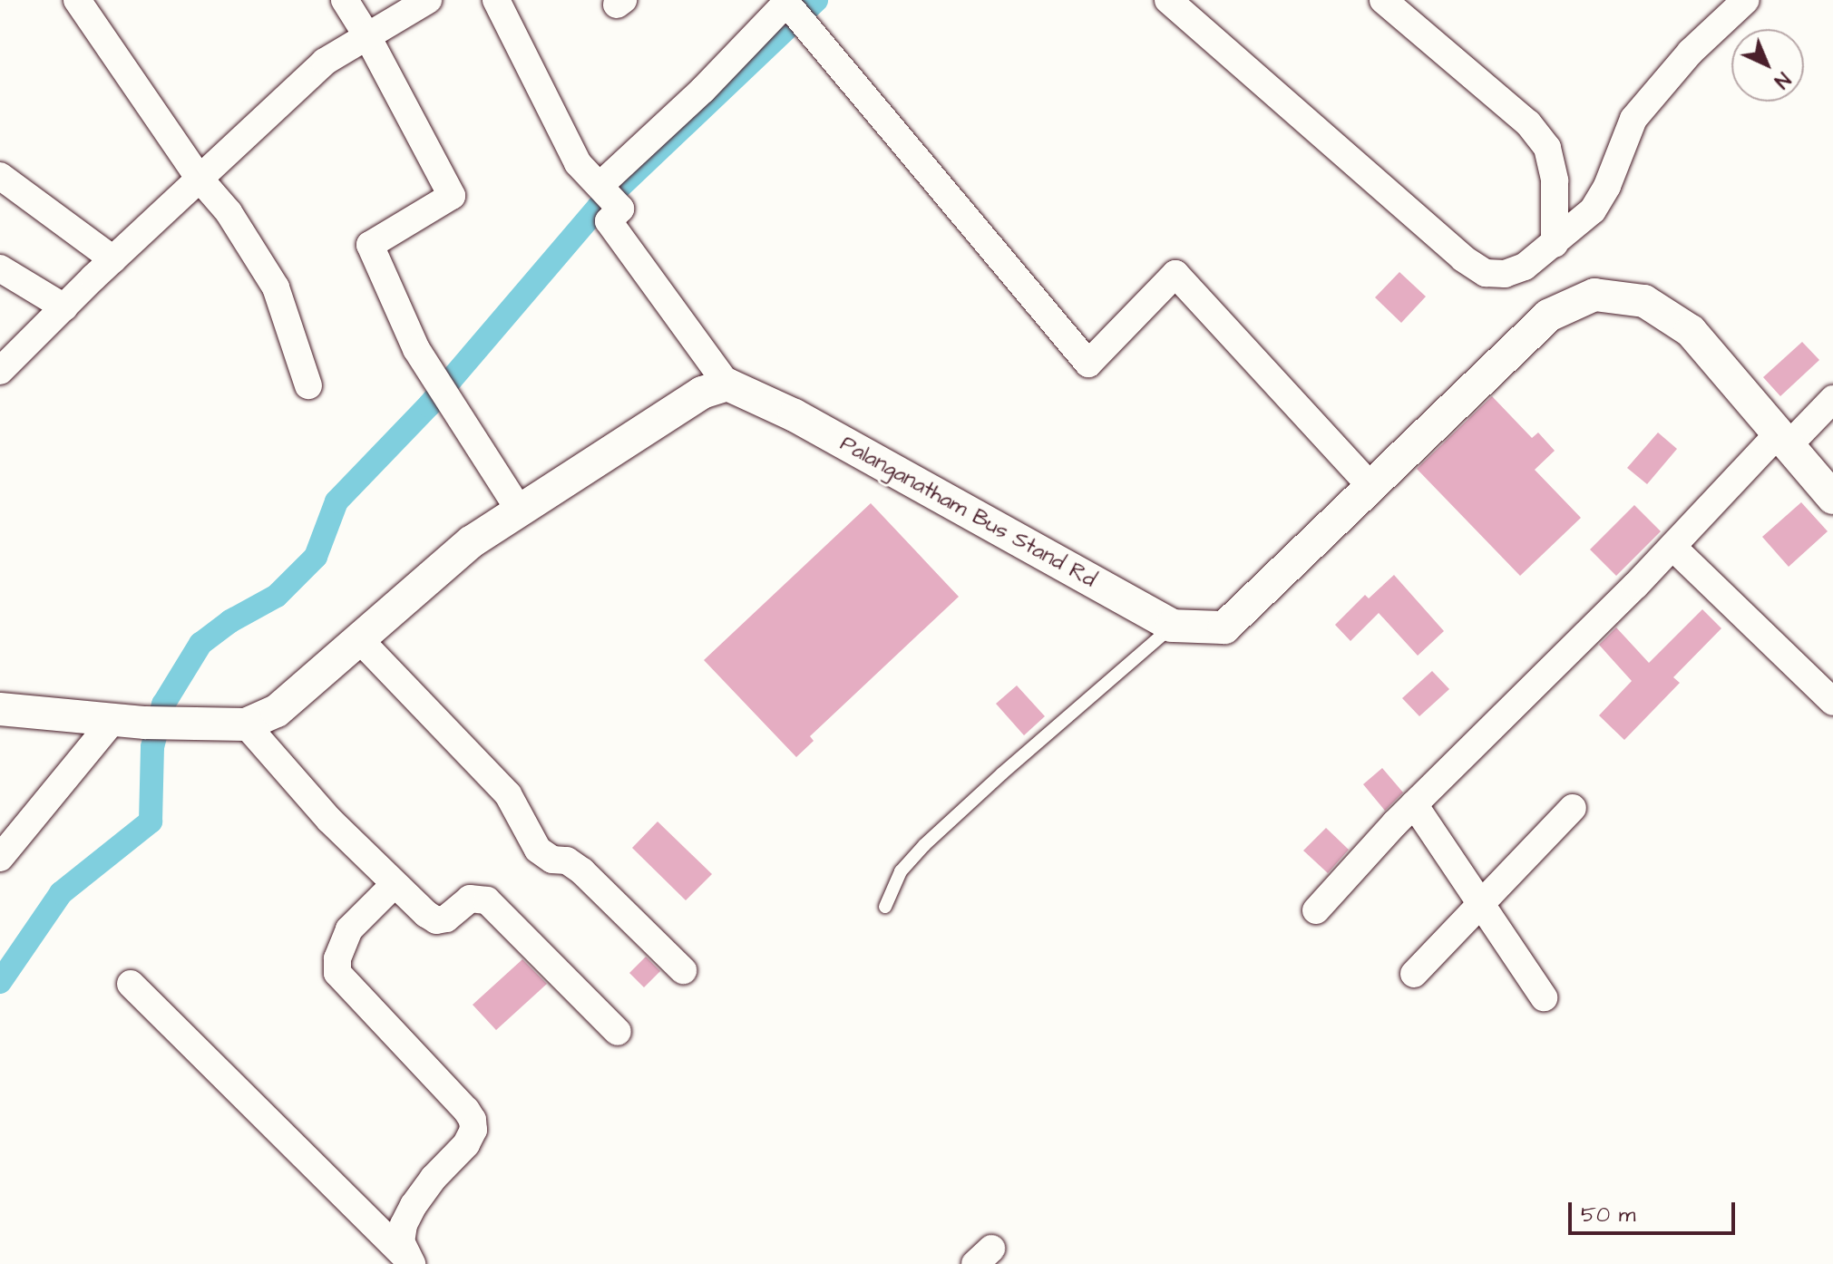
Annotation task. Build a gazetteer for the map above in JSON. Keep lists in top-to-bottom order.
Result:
{
  "streets": {
    "street": ["Palanganatham Bus Stand Rd"]
  },
  "scale_bar": "50 m",
  "north": "bottom right"
}
